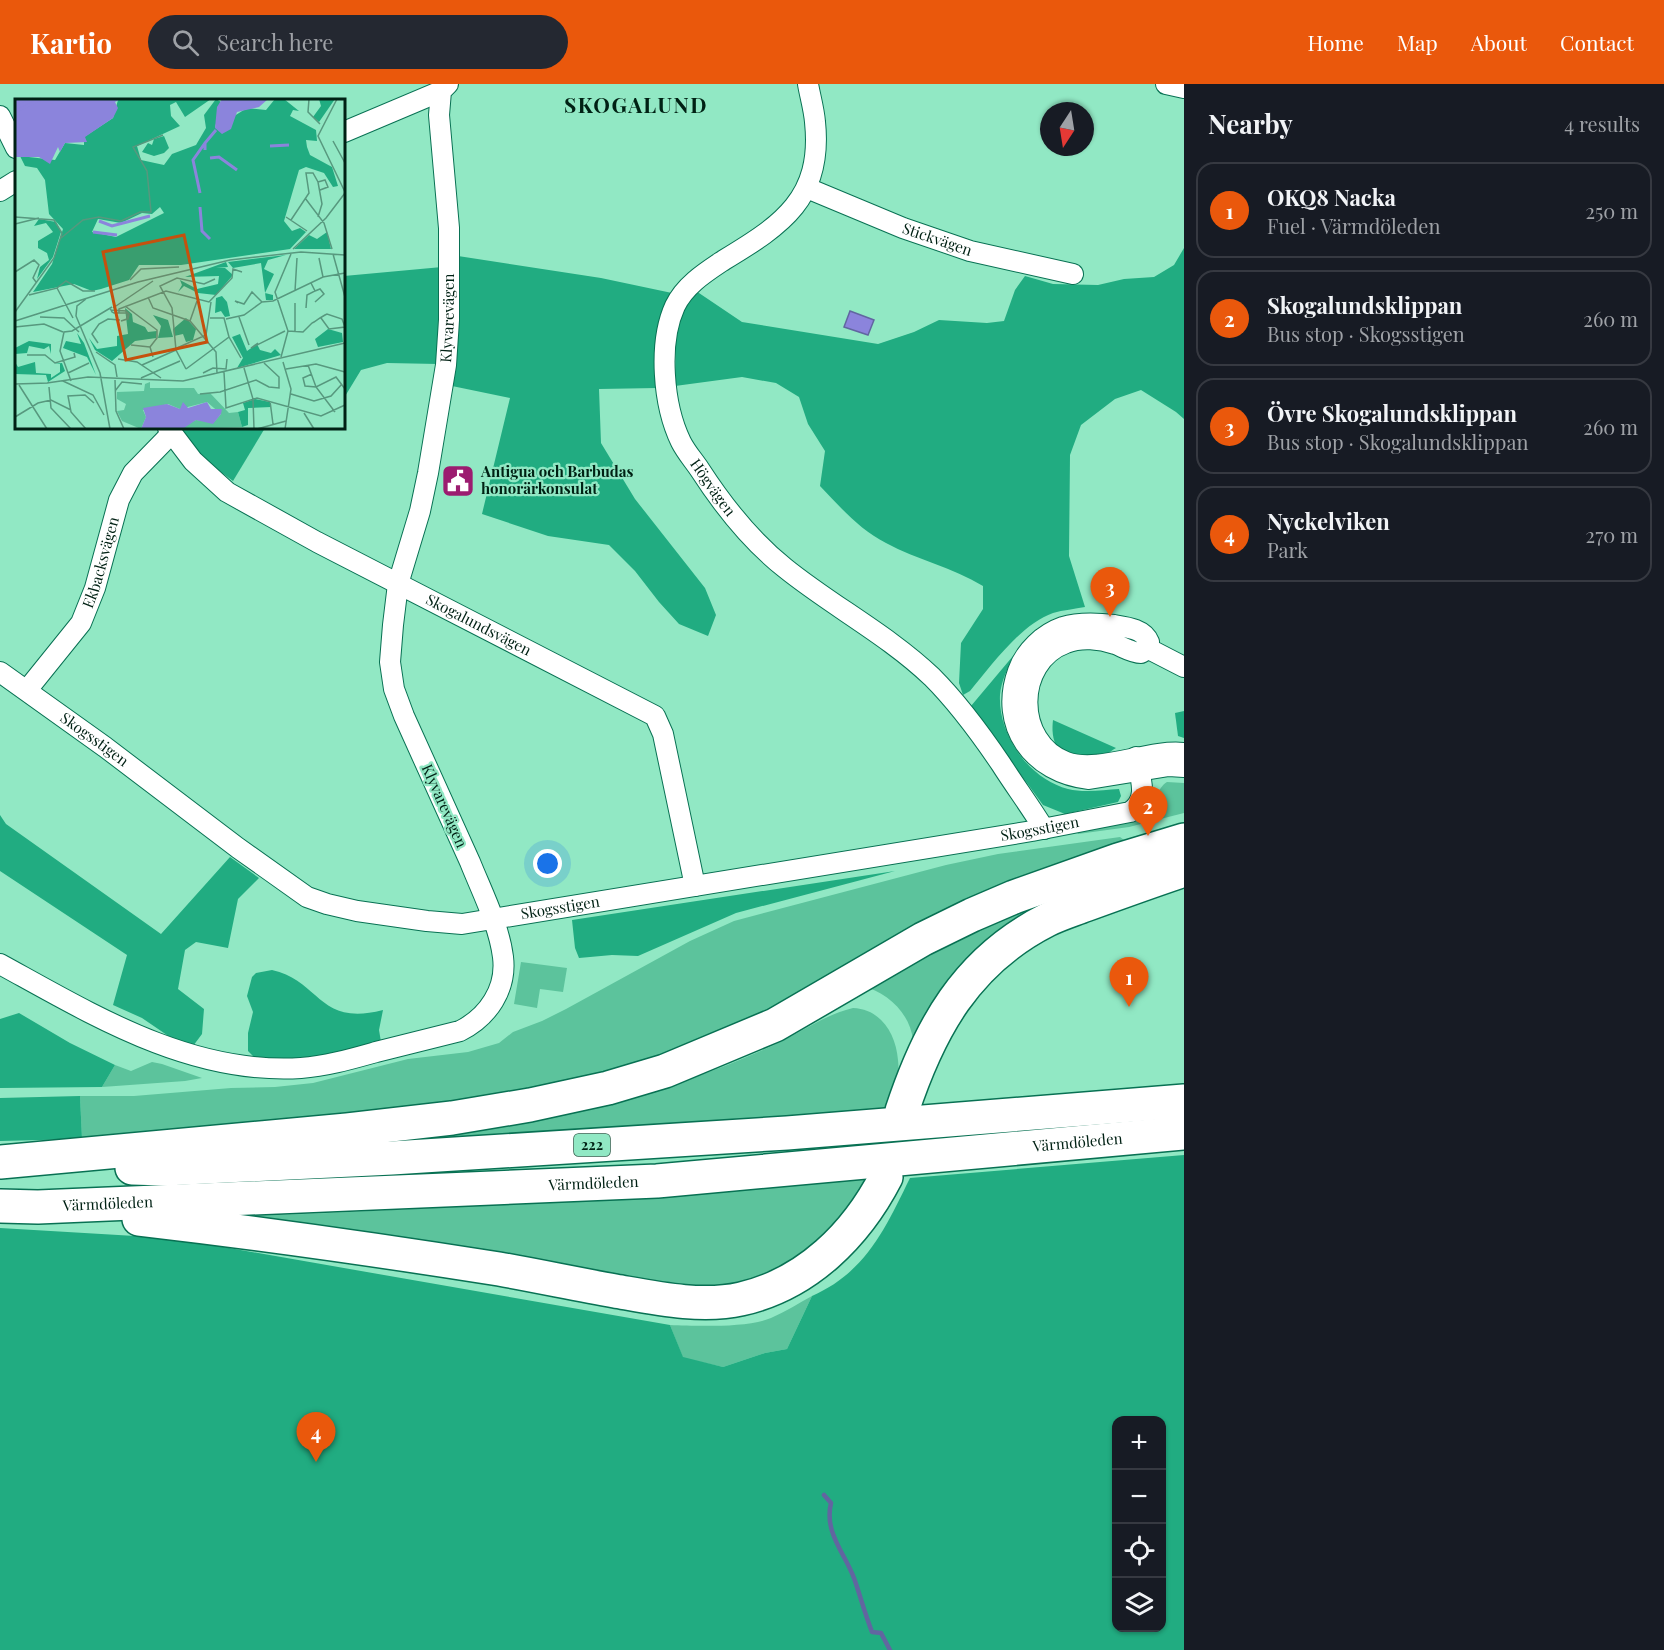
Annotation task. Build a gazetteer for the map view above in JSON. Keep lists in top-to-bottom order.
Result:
{
  "streets": {
    "highway": ["Värmdöleden", "222"],
    "street": [
      "Stickvägen",
      "Klyvarevägen",
      "Högvägen",
      "Ekbacksvägen",
      "Skogalundsvägen",
      "Skogsstigen"
    ]
  },
  "crossings": [
    ["Stickvägen", "Högvägen"],
    ["Klyvarevägen", "Skogalundsvägen"],
    ["Klyvarevägen", "Skogsstigen"],
    ["Högvägen", "Skogsstigen"],
    ["Ekbacksvägen", "Skogalundsvägen"],
    ["Ekbacksvägen", "Skogsstigen"],
    ["Skogalundsvägen", "Skogsstigen"]
  ],
  "districts": ["SKOGALUND"],
  "places": {
    "public building": ["Antigua och Barbudas honorärkonsulat"]
  },
  "north": "bottom",
  "page": {
    "header": "Kartio",
    "search": "Search here",
    "nav": [
      "Home",
      "Map",
      "About",
      "Contact"
    ],
    "heading": ["Nearby", "4 results"],
    "list": [
      {
        "mark": "1",
        "name": "OKQ8 Nacka",
        "note": "Fuel · Värmdöleden",
        "value": "250 m"
      },
      {
        "mark": "2",
        "name": "Skogalundsklippan",
        "note": "Bus stop · Skogsstigen",
        "value": "260 m"
      },
      {
        "mark": "3",
        "name": "Övre Skogalundsklippan",
        "note": "Bus stop · Skogalundsklippan",
        "value": "260 m"
      },
      {
        "mark": "4",
        "name": "Nyckelviken",
        "note": "Park",
        "value": "270 m"
      }
    ],
    "pins": [
      "3",
      "2",
      "1",
      "4"
    ],
    "map_buttons": ["+", "−"]
  }
}
